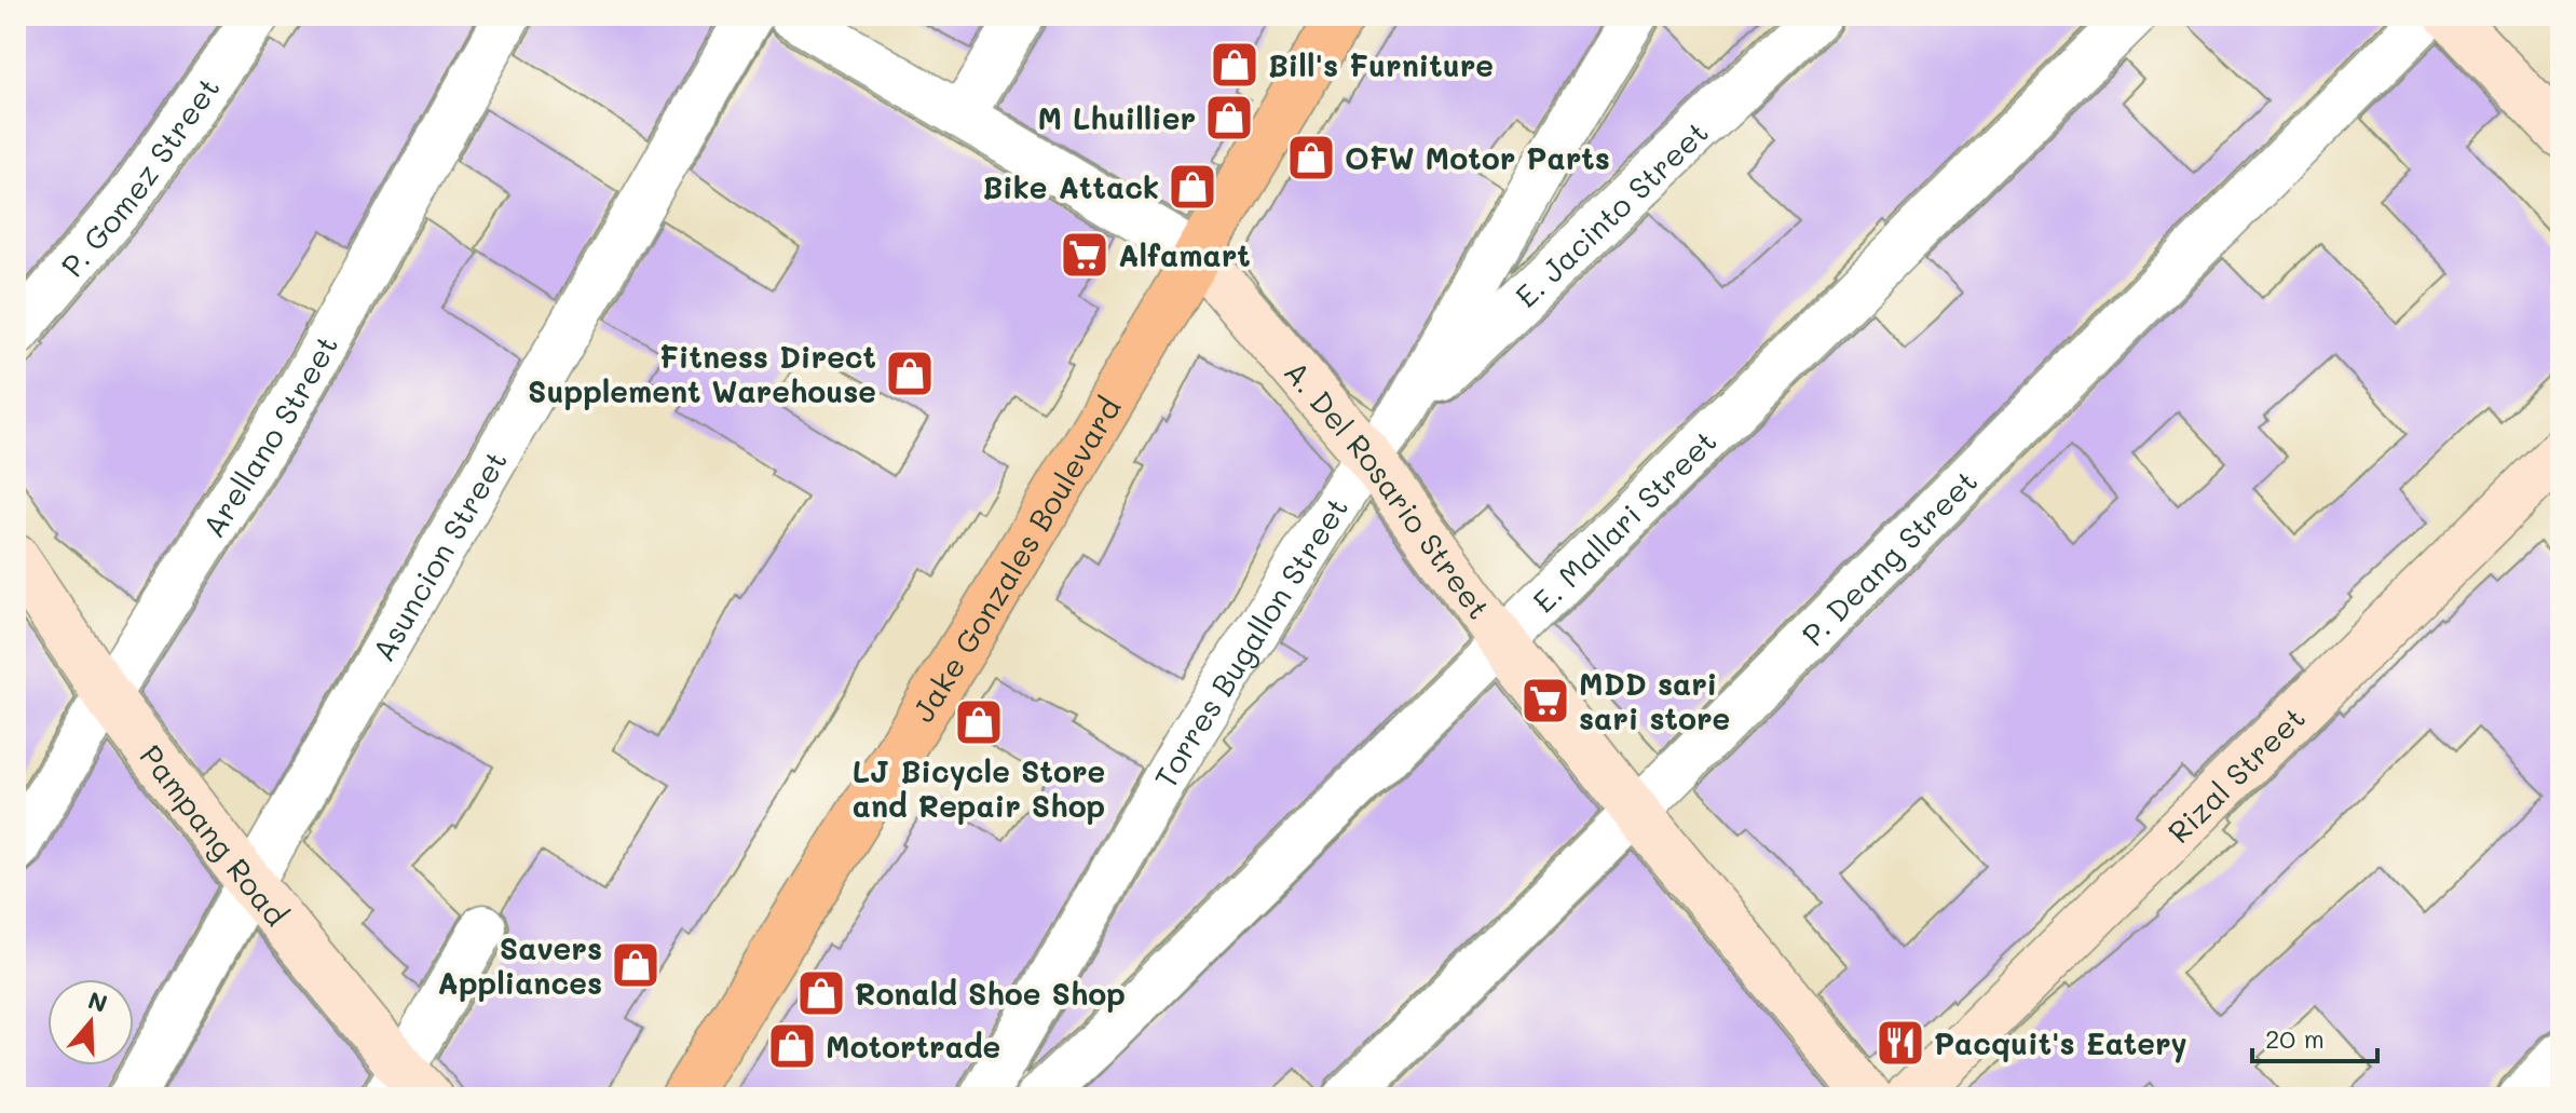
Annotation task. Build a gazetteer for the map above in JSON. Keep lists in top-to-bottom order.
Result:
{
  "streets": {
    "main road": ["Jake Gonzales Boulevard"],
    "street": [
      "P. Gomez Street",
      "E. Jacinto Street",
      "Arellano Street",
      "A. Del Rosario Street",
      "E. Mallari Street",
      "Asuncion Street",
      "P. Deang Street",
      "Torres Bugallon Street",
      "Rizal Street",
      "Pampang Road"
    ]
  },
  "crossings": [
    ["E. Jacinto Street", "Torres Bugallon Street"],
    ["Arellano Street", "Pampang Road"],
    ["A. Del Rosario Street", "E. Mallari Street"],
    ["A. Del Rosario Street", "Jake Gonzales Boulevard"],
    ["A. Del Rosario Street", "P. Deang Street"],
    ["A. Del Rosario Street", "Torres Bugallon Street"],
    ["Asuncion Street", "Pampang Road"]
  ],
  "places": {
    "shop": [
      "Bill's Furniture",
      "M Lhuillier",
      "OFW Motor Parts",
      "Bike Attack",
      "Fitness Direct Supplement Warehouse",
      "LJ Bicycle Store and Repair Shop",
      "Savers Appliances",
      "Ronald Shoe Shop",
      "Motortrade"
    ],
    "supermarket": ["Alfamart", "MDD sari sari store"],
    "restaurant": ["Pacquit's Eatery"]
  },
  "scale_bar": "20 m",
  "north": "top"
}
